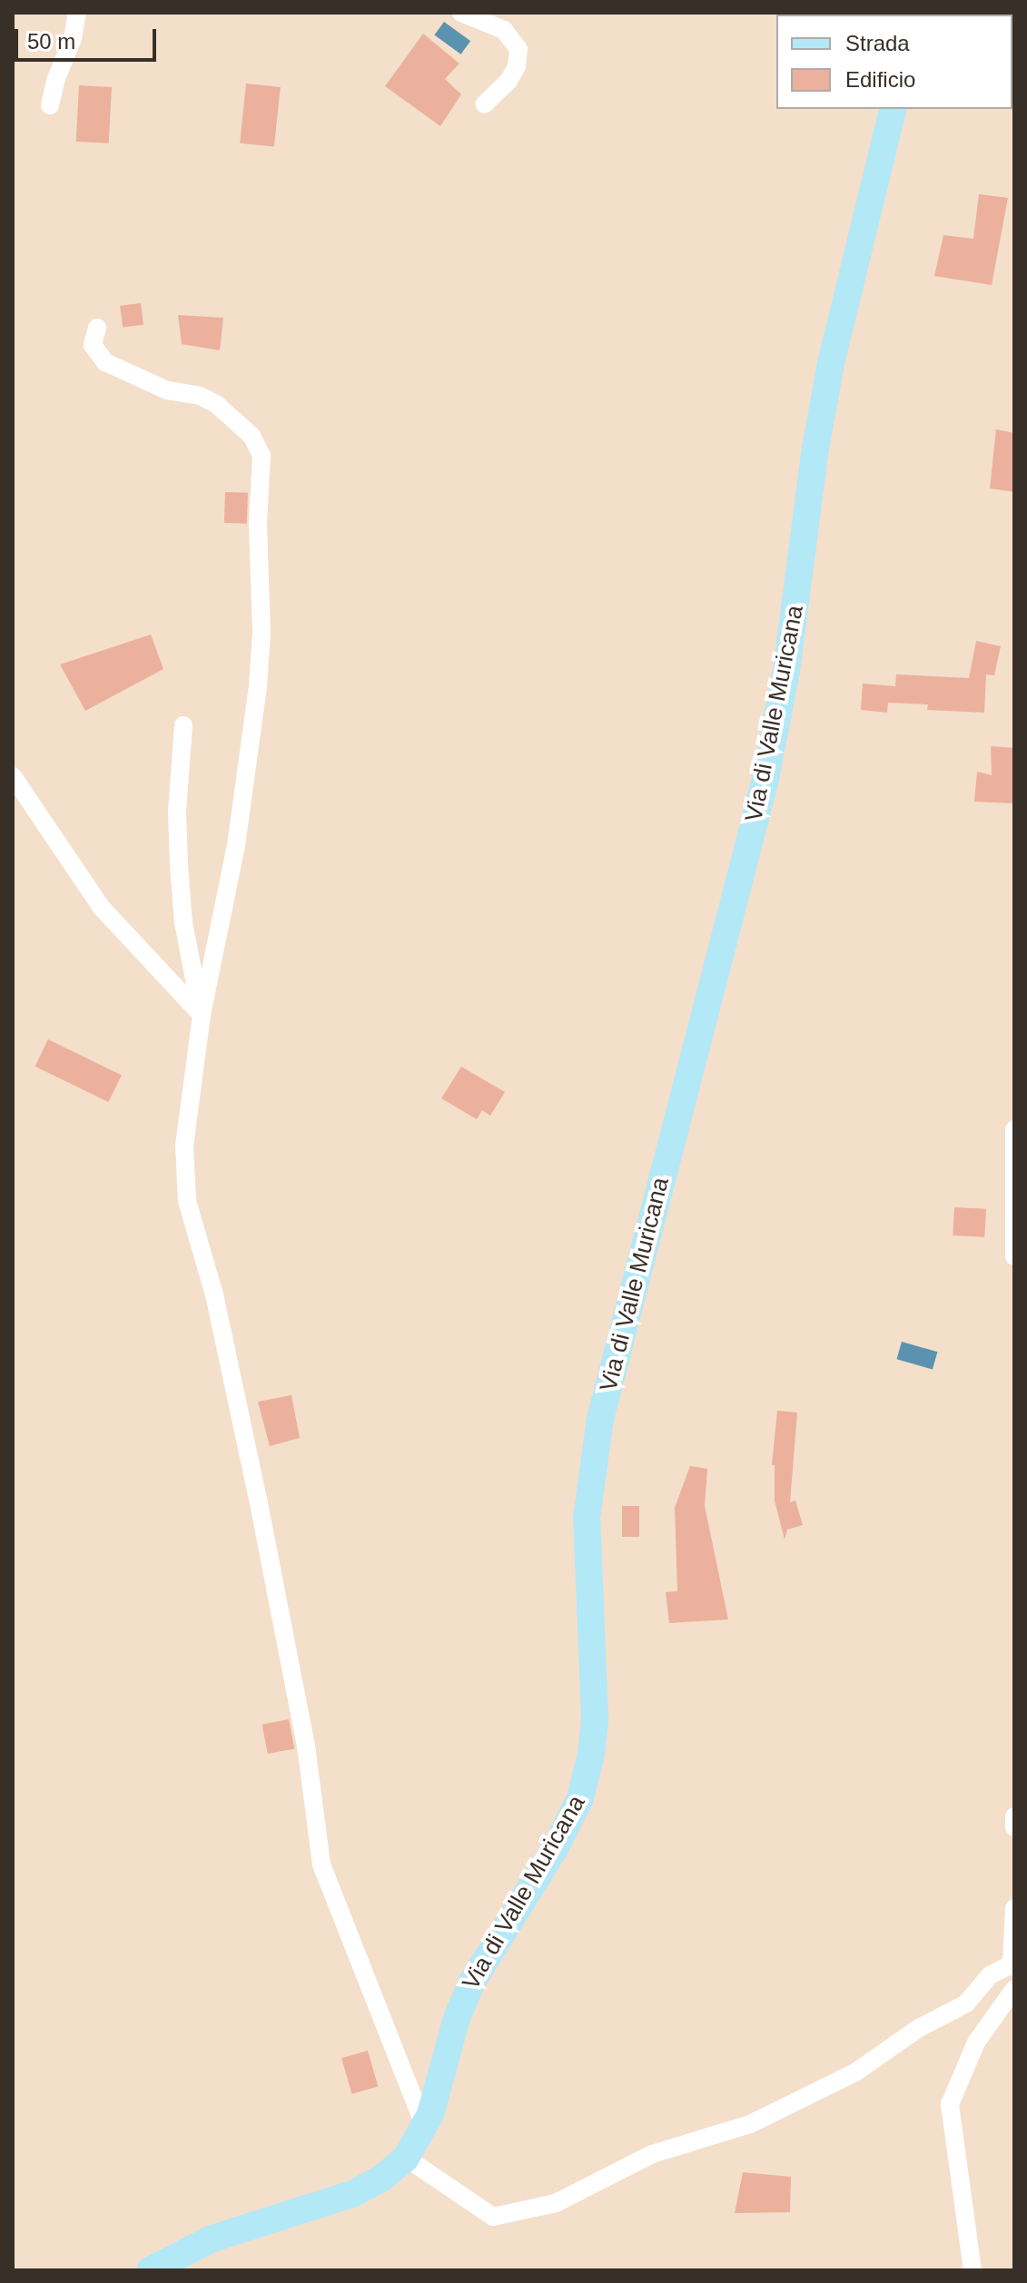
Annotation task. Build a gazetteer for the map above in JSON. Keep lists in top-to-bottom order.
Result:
{
  "streets": {
    "street": ["Via di Valle Muricana"]
  },
  "legend": ["Strada", "Edificio"],
  "scale_bar": "50 m"
}
